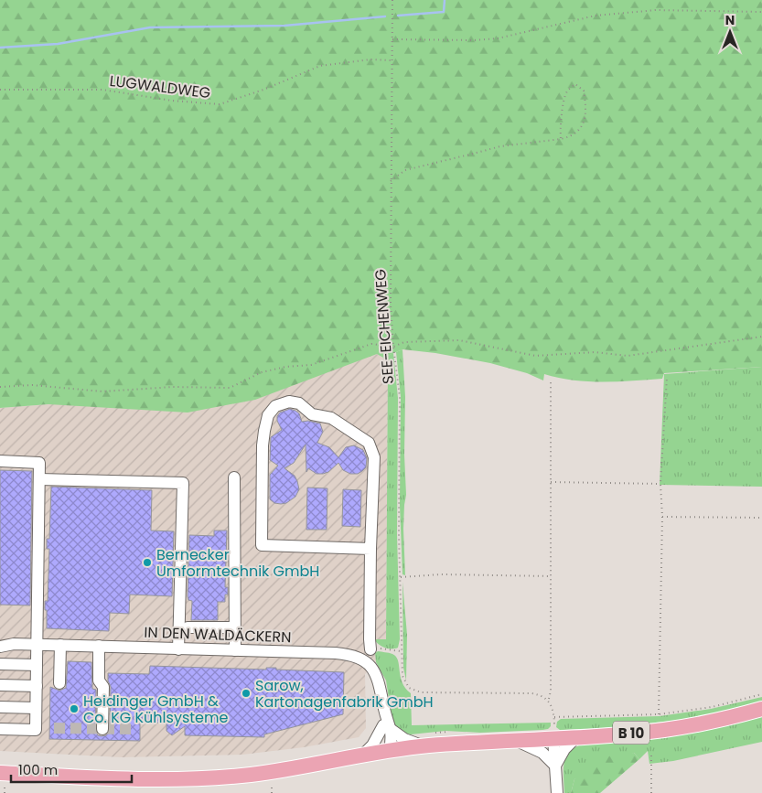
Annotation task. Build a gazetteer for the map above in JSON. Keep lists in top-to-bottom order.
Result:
{
  "streets": {
    "main road": ["B 10"],
    "street": ["IN DEN WALDÄCKERN"],
    "path": ["LUGWALDWEG", "SEE-EICHENWEG"]
  },
  "crossings": [
    ["LUGWALDWEG", "SEE-EICHENWEG"],
    ["IN DEN WALDÄCKERN", "B 10"]
  ],
  "places": ["Bernecker Umformtechnik GmbH", "Sarow, Kartonagenfabrik GmbH", "Heidinger GmbH & Co. KG Kühlsysteme"],
  "scale_bar": "100 m",
  "north": "top"
}
